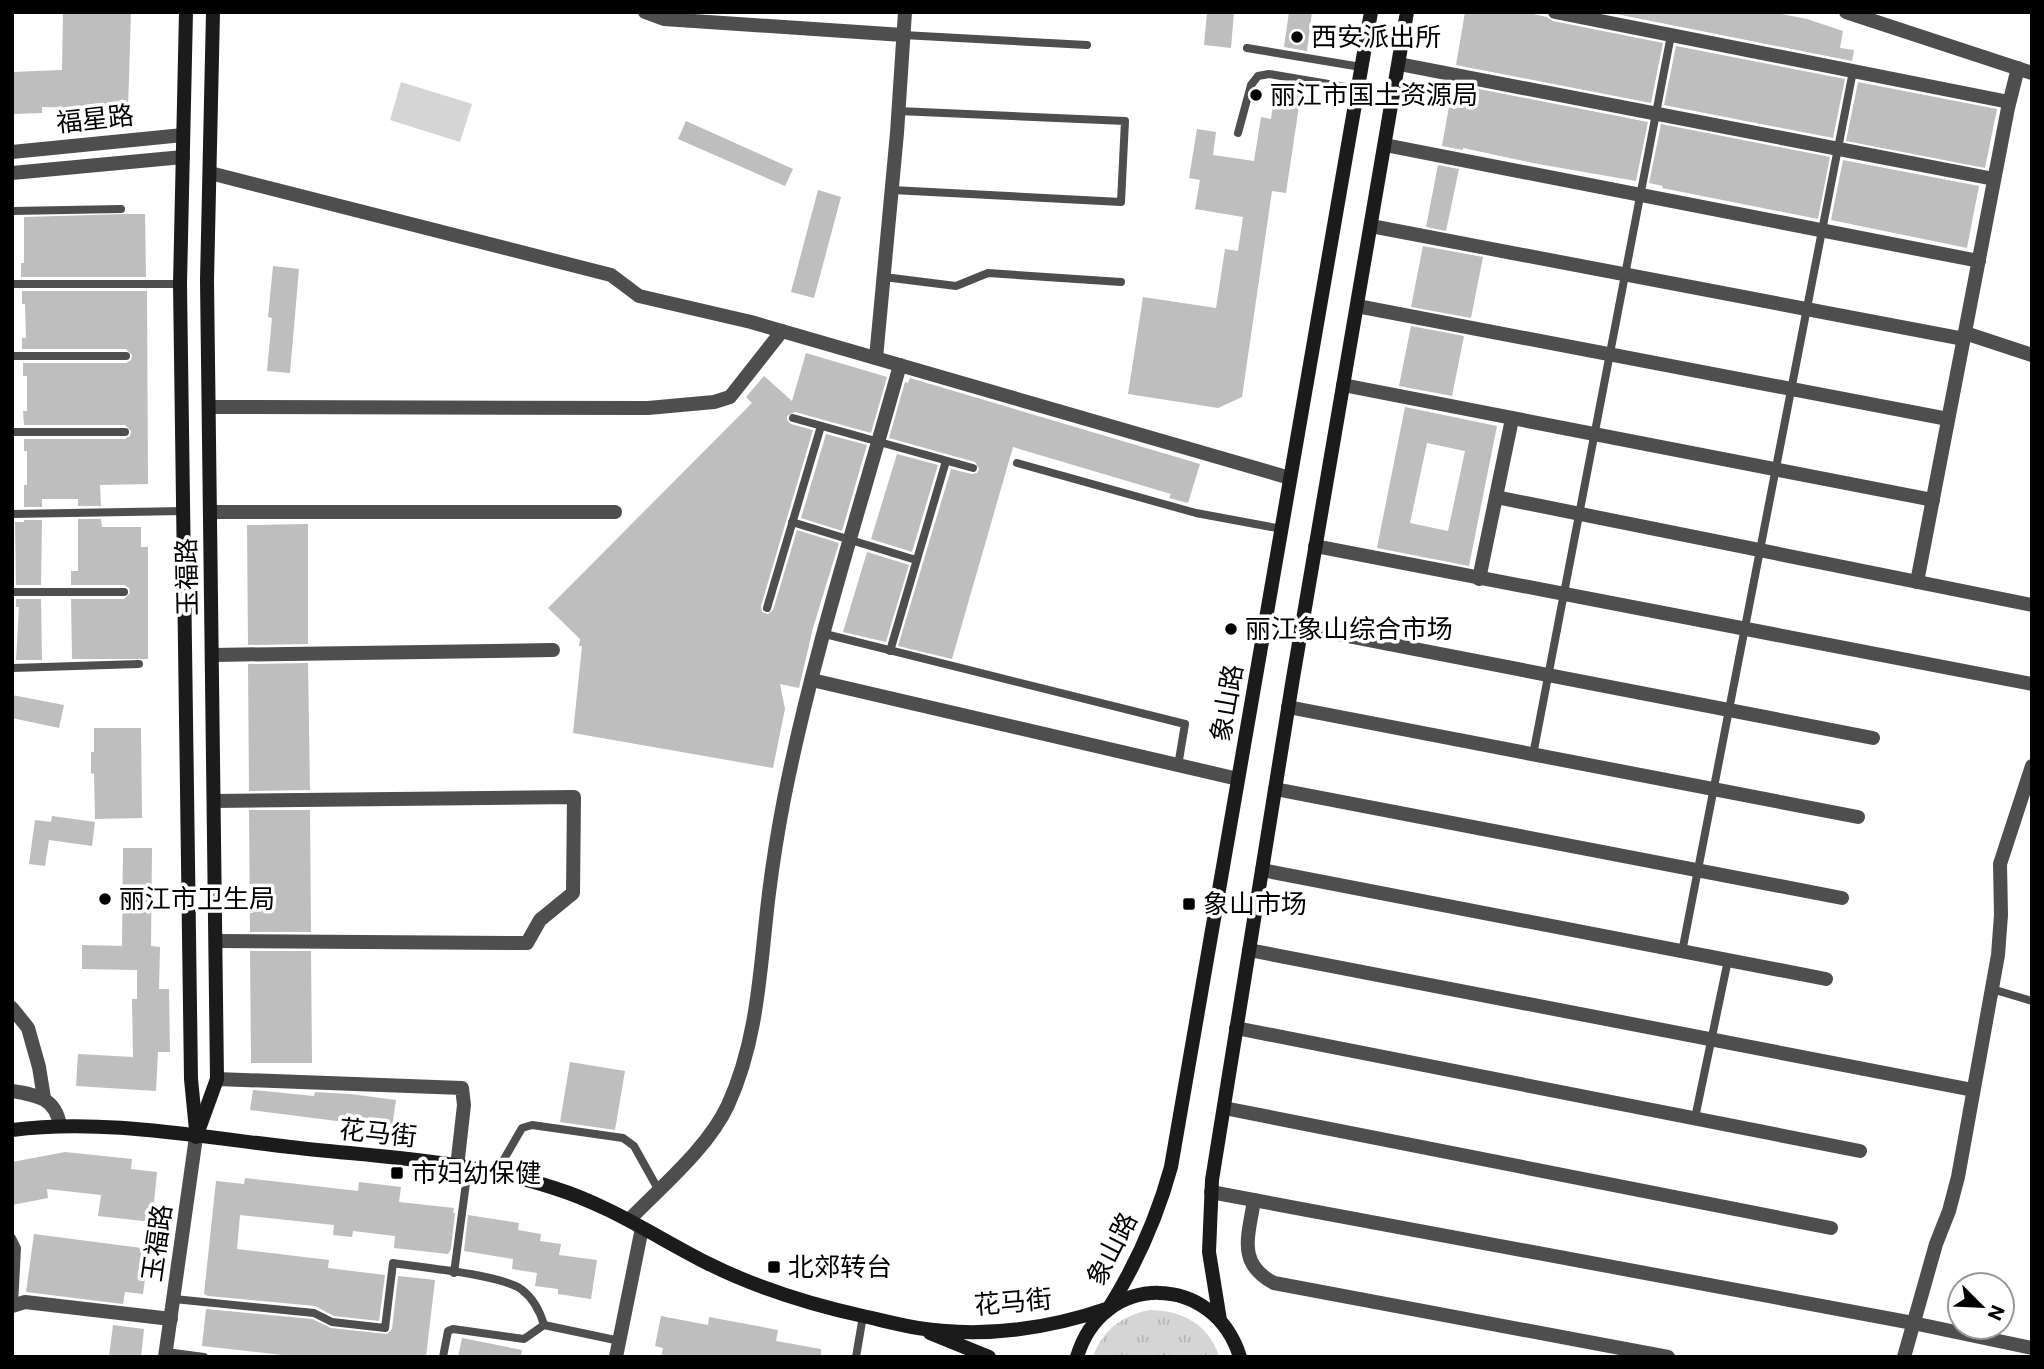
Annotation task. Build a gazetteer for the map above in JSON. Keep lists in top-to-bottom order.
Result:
{
  "streets": {
    "street": [
      "福星路",
      "玉福路",
      "象山路",
      "花马街"
    ]
  },
  "crossings": [
    ["福星路", "玉福路"],
    ["玉福路", "花马街"],
    ["象山路", "花马街"]
  ],
  "places": {
    "other": [
      "西安派出所",
      "丽江市国土资源局",
      "丽江象山综合市场",
      "丽江市卫生局"
    ],
    "transit": ["象山市场", "市妇幼保健", "北郊转台"]
  },
  "north": "bottom right"
}
